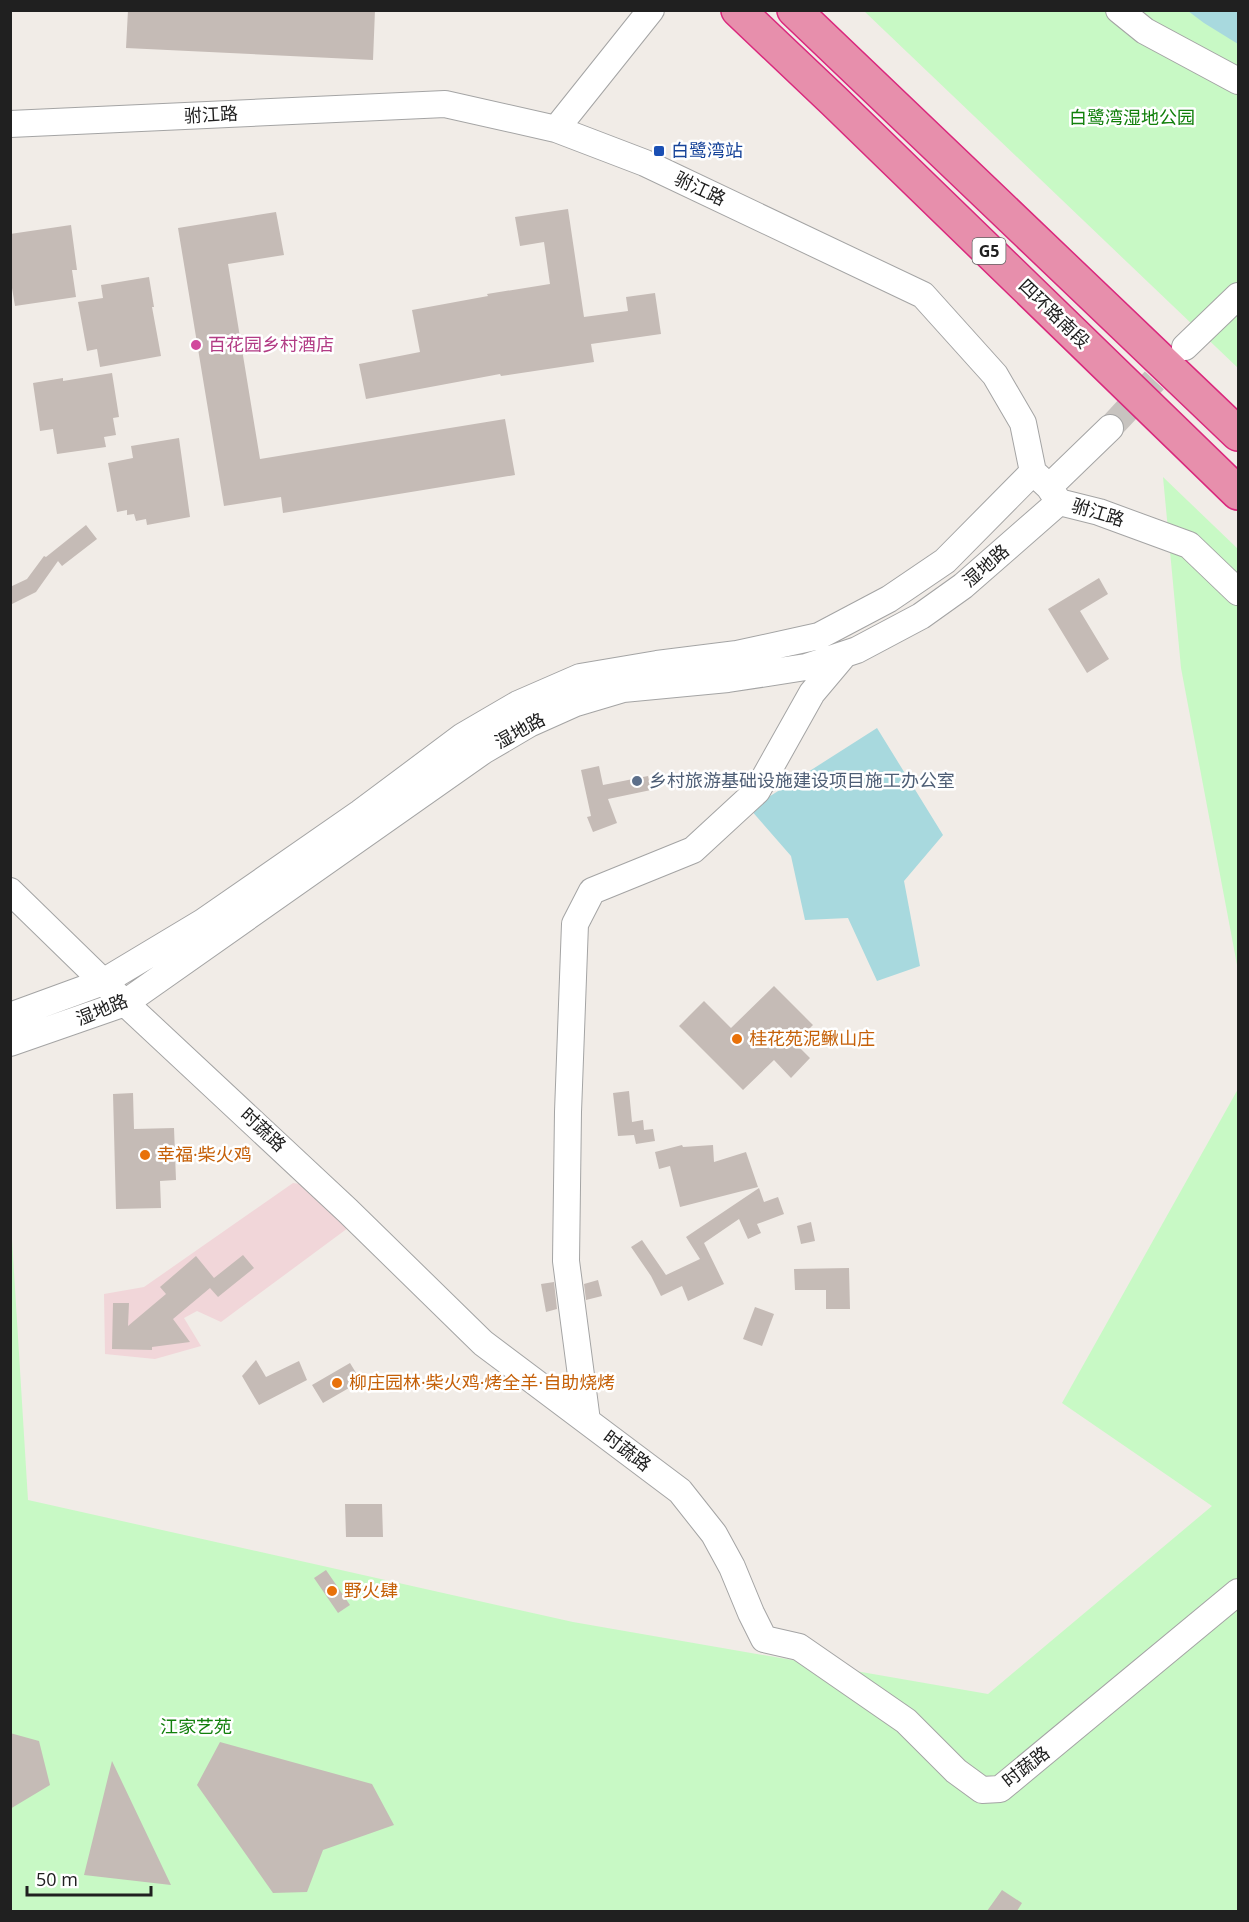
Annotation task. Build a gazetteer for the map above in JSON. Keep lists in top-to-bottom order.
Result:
{
  "streets": {
    "highway": ["G5", "四环路南段"],
    "street": ["驸江路", "湿地路", "时蔬路"]
  },
  "crossings": [
    ["驸江路", "湿地路"],
    ["湿地路", "时蔬路"]
  ],
  "parks": ["白鹭湾湿地公园", "江家艺苑"],
  "places": {
    "transit": ["白鹭湾站"],
    "other": [
      "百花园乡村酒店",
      "乡村旅游基础设施建设项目施工办公室",
      "桂花苑泥鳅山庄",
      "幸福·柴火鸡",
      "柳庄园林·柴火鸡·烤全羊·自助烧烤",
      "野火肆"
    ]
  },
  "scale_bar": "50 m"
}
